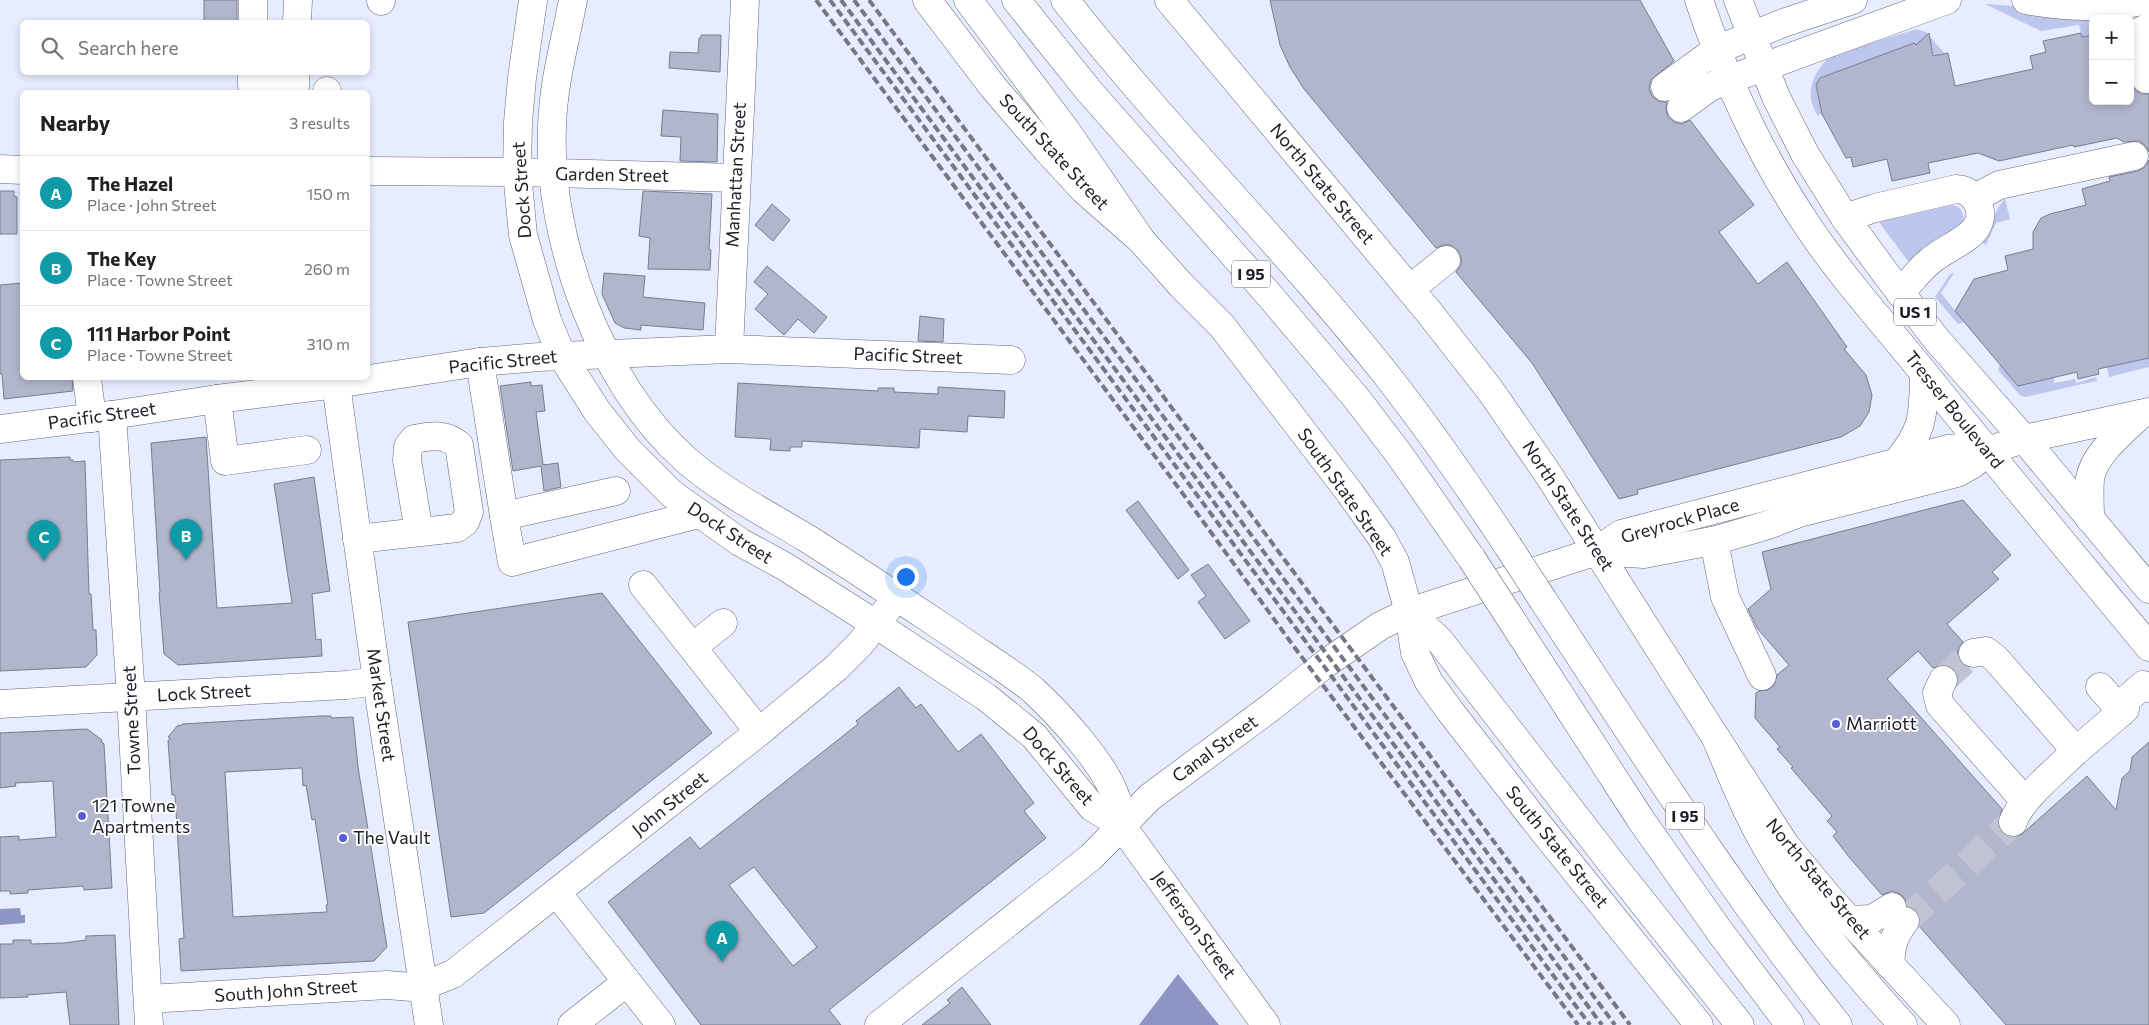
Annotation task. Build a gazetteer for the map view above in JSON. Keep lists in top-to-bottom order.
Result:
{
  "streets": {
    "main road": [
      "South State Street",
      "Garden Street",
      "Manhattan Street",
      "North State Street",
      "Dock Street",
      "I 95",
      "US 1",
      "Pacific Street",
      "Tresser Boulevard",
      "Greyrock Place",
      "Lock Street",
      "Market Street",
      "Towne Street",
      "Canal Street",
      "John Street",
      "Jefferson Street",
      "South John Street"
    ]
  },
  "crossings": [
    ["South State Street", "Canal Street"],
    ["Garden Street", "Manhattan Street"],
    ["Garden Street", "Dock Street"],
    ["Manhattan Street", "Pacific Street"],
    ["North State Street", "Greyrock Place"],
    ["North State Street", "Canal Street"],
    ["Dock Street", "Pacific Street"],
    ["Dock Street", "Canal Street"],
    ["Dock Street", "John Street"],
    ["Dock Street", "Jefferson Street"],
    ["Pacific Street", "Market Street"],
    ["Pacific Street", "Towne Street"],
    ["Tresser Boulevard", "Greyrock Place"],
    ["Greyrock Place", "Canal Street"],
    ["Lock Street", "Market Street"],
    ["Lock Street", "Towne Street"],
    ["Market Street", "John Street"],
    ["Market Street", "South John Street"],
    ["Towne Street", "South John Street"],
    ["Canal Street", "Jefferson Street"],
    ["John Street", "South John Street"]
  ],
  "places": ["Marriott", "121 Towne Apartments", "The Vault"],
  "page": {
    "map_buttons": ["+", "−"],
    "search": "Search here",
    "heading": ["Nearby", "3 results"],
    "list": [
      {
        "mark": "A",
        "name": "The Hazel",
        "note": "Place · John Street",
        "value": "150 m"
      },
      {
        "mark": "B",
        "name": "The Key",
        "note": "Place · Towne Street",
        "value": "260 m"
      },
      {
        "mark": "C",
        "name": "111 Harbor Point",
        "note": "Place · Towne Street",
        "value": "310 m"
      }
    ],
    "pins": ["B", "C", "A"]
  }
}
